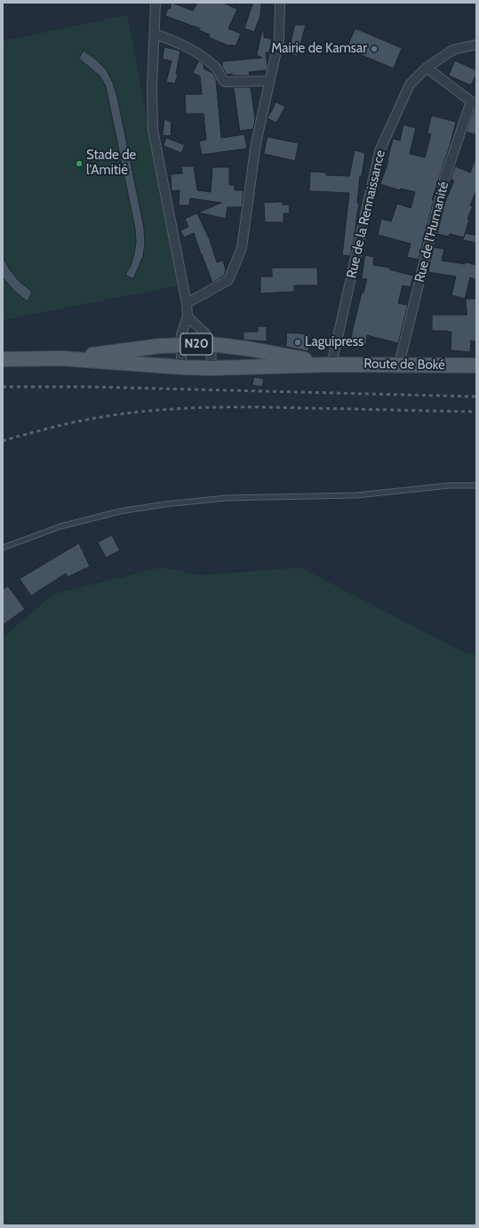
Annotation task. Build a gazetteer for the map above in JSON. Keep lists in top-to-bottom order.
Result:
{
  "streets": {
    "main road": ["N20", "Route de Boké"],
    "street": ["Rue de la Rennaissance", "Rue de l'Humanité"]
  },
  "crossings": [
    ["Rue de la Rennaissance", "N20"],
    ["Rue de la Rennaissance", "Route de Boké"],
    ["Rue de l'Humanité", "Route de Boké"],
    ["N20", "Route de Boké"]
  ],
  "places": ["Mairie de Kamsar", "Stade de l'Amitié", "Laguipress"]
}
